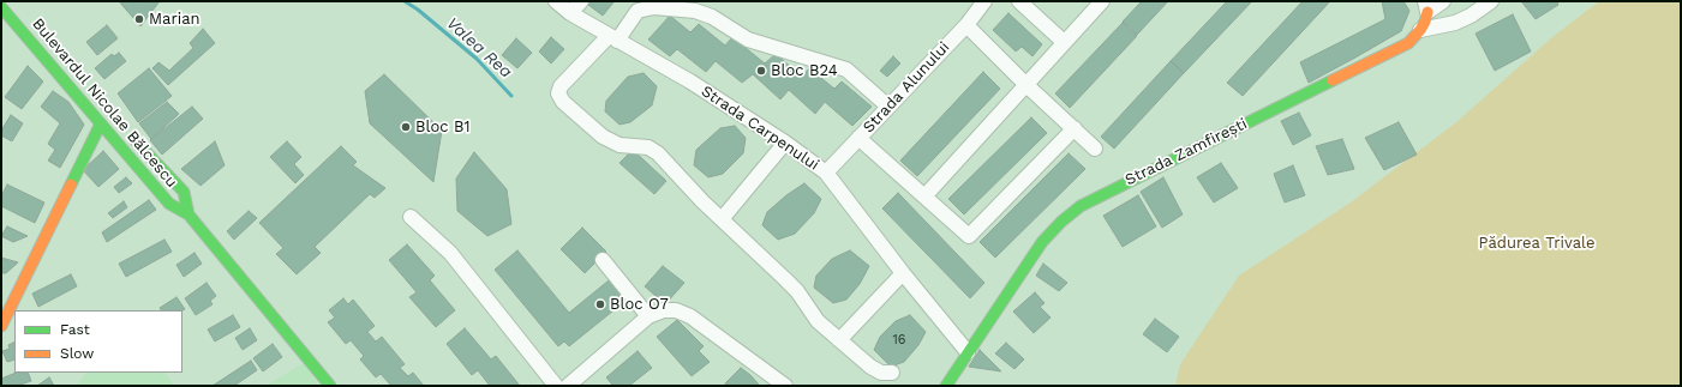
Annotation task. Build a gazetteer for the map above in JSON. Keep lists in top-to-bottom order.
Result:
{
  "streets": {
    "main road": ["Bulevardul Nicolae Bălcescu", "Strada Zamfirești"],
    "street": ["Strada Alunului", "Strada Carpenului"]
  },
  "crossings": [
    ["Strada Alunului", "Strada Carpenului"],
    ["Strada Carpenului", "Strada Zamfirești"]
  ],
  "water": ["Valea Rea"],
  "parks": ["Pădurea Trivale"],
  "places": [
    "Marian",
    "Bloc B24",
    "Bloc B1",
    "Bloc O7"
  ],
  "house_numbers": ["16"],
  "legend": ["Fast", "Slow"]
}
